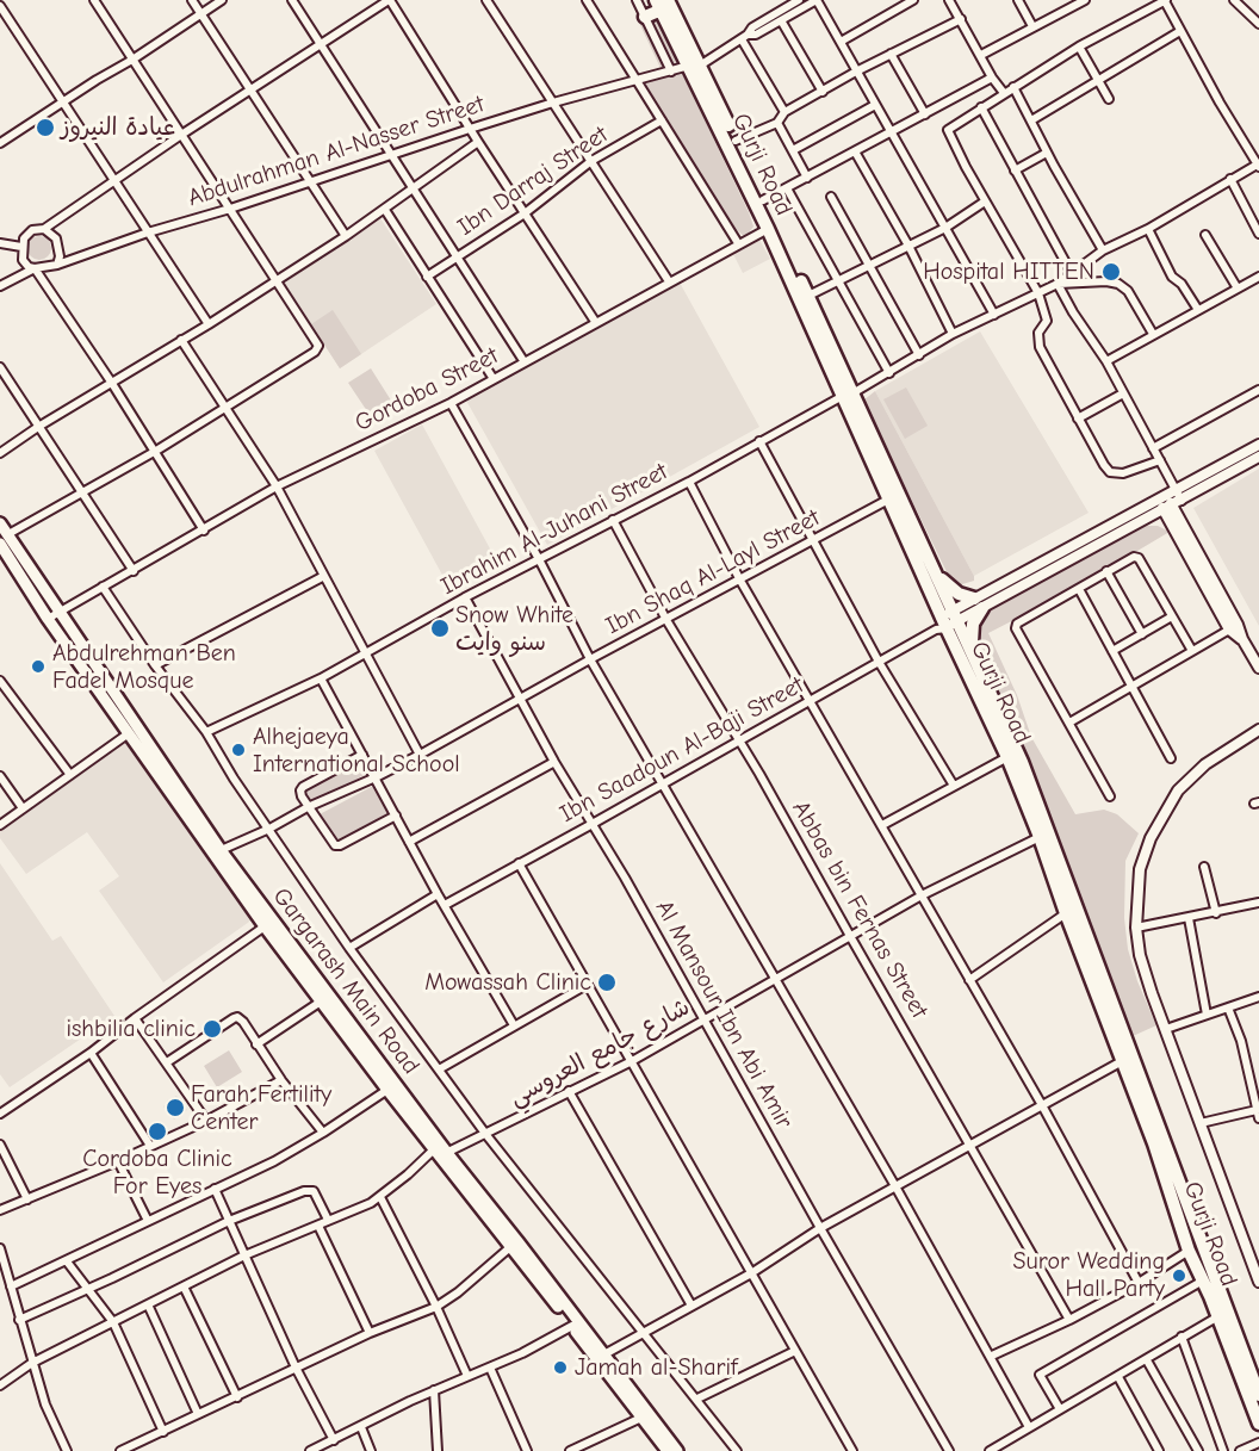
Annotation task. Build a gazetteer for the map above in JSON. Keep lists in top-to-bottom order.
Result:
{
  "streets": {
    "highway": ["Gurji Road"],
    "main road": ["Gargarash Main Road"],
    "street": [
      "Abdulrahman Al-Nasser Street",
      "Ibn Darraj Street",
      "Gordoba Street",
      "Ibrahim Al-Juhani Street",
      "Ibn Shaq Al-Layl Street",
      "Ibn Saadoun Al-Baji Street",
      "Abbas bin Fernas Street",
      "Al Mansour Ibn Abi Amir",
      "شارع جامع العروسي"
    ]
  },
  "crossings": [
    ["Abdulrahman Al-Nasser Street", "Gurji Road"],
    ["Gurji Road", "Gordoba Street"],
    ["Gurji Road", "Ibrahim Al-Juhani Street"],
    ["Gurji Road", "Ibn Shaq Al-Layl Street"],
    ["Gurji Road", "Ibn Saadoun Al-Baji Street"],
    ["Gurji Road", "شارع جامع العروسي"],
    ["Gordoba Street", "Gargarash Main Road"],
    ["Ibrahim Al-Juhani Street", "Abbas bin Fernas Street"],
    ["Ibrahim Al-Juhani Street", "Al Mansour Ibn Abi Amir"],
    ["Ibn Shaq Al-Layl Street", "Abbas bin Fernas Street"],
    ["Ibn Shaq Al-Layl Street", "Gargarash Main Road"],
    ["Ibn Shaq Al-Layl Street", "Al Mansour Ibn Abi Amir"],
    ["Ibn Saadoun Al-Baji Street", "Abbas bin Fernas Street"],
    ["Ibn Saadoun Al-Baji Street", "Al Mansour Ibn Abi Amir"],
    ["Abbas bin Fernas Street", "شارع جامع العروسي"],
    ["Gargarash Main Road", "شارع جامع العروسي"],
    ["Al Mansour Ibn Abi Amir", "شارع جامع العروسي"]
  ],
  "places": [
    "عيادة النيروز",
    "Hospital HITTEN",
    "Snow White سنو وايت",
    "Abdulrehman Ben Fadel Mosque",
    "Alhejaeya International School",
    "Mowassah Clinic",
    "ishbilia clinic",
    "Farah Fertility Center",
    "Cordoba Clinic For Eyes",
    "Suror Wedding Hall Party",
    "Jamah al-Sharif"
  ]
}
